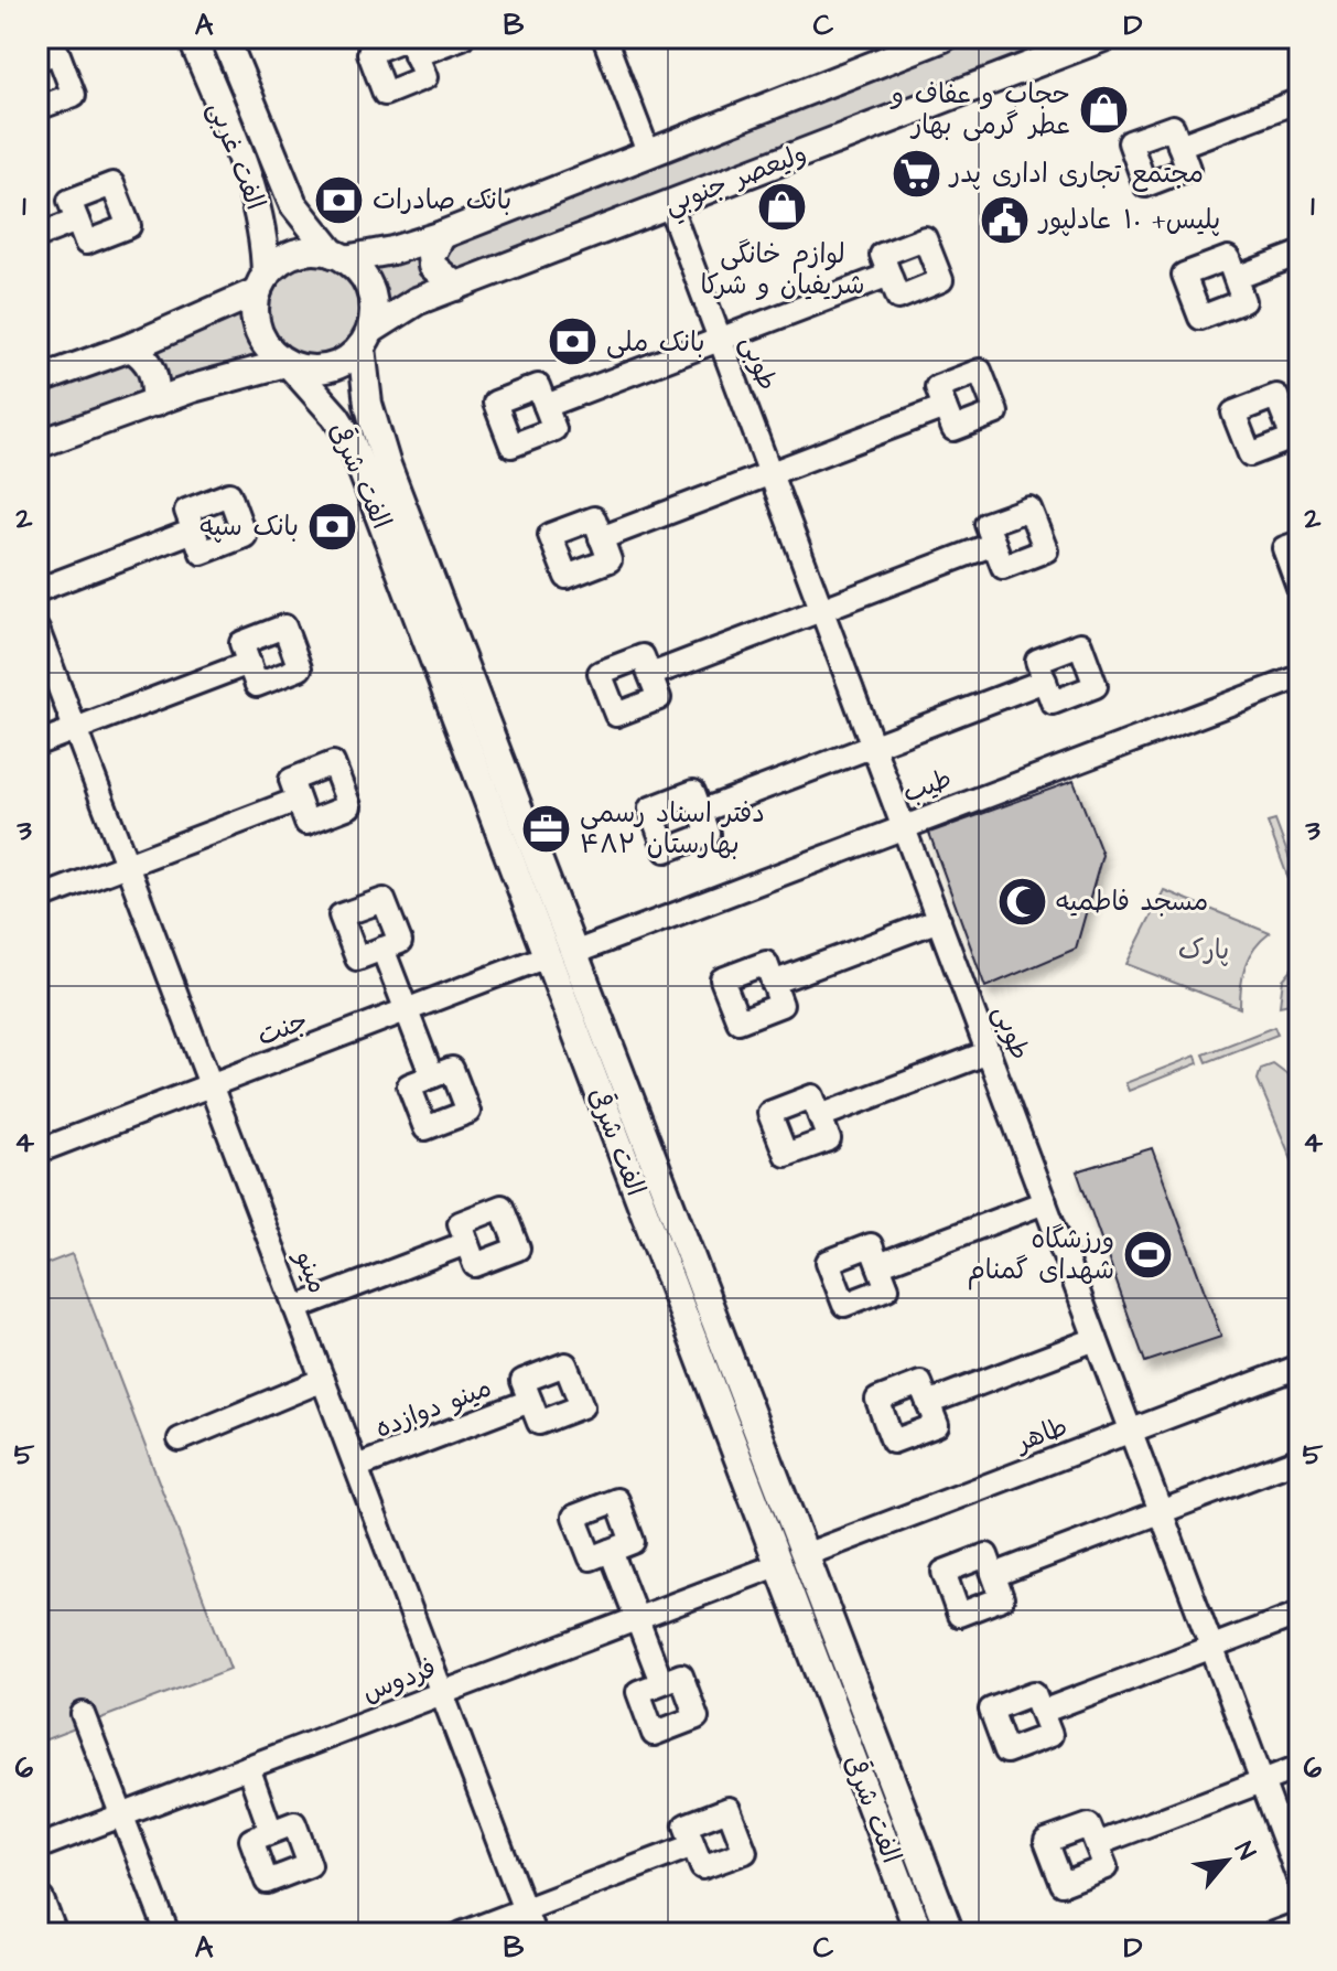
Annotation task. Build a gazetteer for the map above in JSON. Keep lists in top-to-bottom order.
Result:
{
  "streets": {
    "main road": ["الفت غربی", "وليعصر جنوبي", "الفت شرقی"],
    "street": [
      "طوبی",
      "طیب",
      "جنت",
      "مینو",
      "مینو دوازده",
      "طاهر",
      "فردوس"
    ]
  },
  "crossings": [
    ["الفت غربی", "وليعصر جنوبي"],
    ["الفت غربی", "الفت شرقی"],
    ["وليعصر جنوبي", "طوبی"],
    ["وليعصر جنوبي", "الفت شرقی"],
    ["طوبی", "طیب"],
    ["طوبی", "طاهر"],
    ["الفت شرقی", "طیب"],
    ["الفت شرقی", "جنت"],
    ["الفت شرقی", "طاهر"],
    ["الفت شرقی", "فردوس"],
    ["جنت", "مینو"],
    ["مینو", "مینو دوازده"],
    ["مینو", "فردوس"],
    ["طاهر", "فردوس"]
  ],
  "parks": ["پارک"],
  "places": {
    "shop": ["حجاب و عفاف و عطر گرمی بهار", "لوازم خانگی شریفیان و شرکا"],
    "supermarket": ["مجتمع تجاری اداری پدر"],
    "bank": ["بانک صادرات", "بانک ملی", "بانک سپه"],
    "public building": ["پلیس+ ۱۰ عادلپور"],
    "office": ["دفتر اسناد رسمی ۴۸۲ بهارستان"],
    "mosque": ["مسجد فاطمیه"],
    "sports": ["ورزشگاه شهدای گمنام"]
  },
  "north": "top right",
  "grid": {
    "columns": [
      "A",
      "B",
      "C",
      "D"
    ],
    "rows": [
      "1",
      "2",
      "3",
      "4",
      "5",
      "6"
    ]
  }
}
